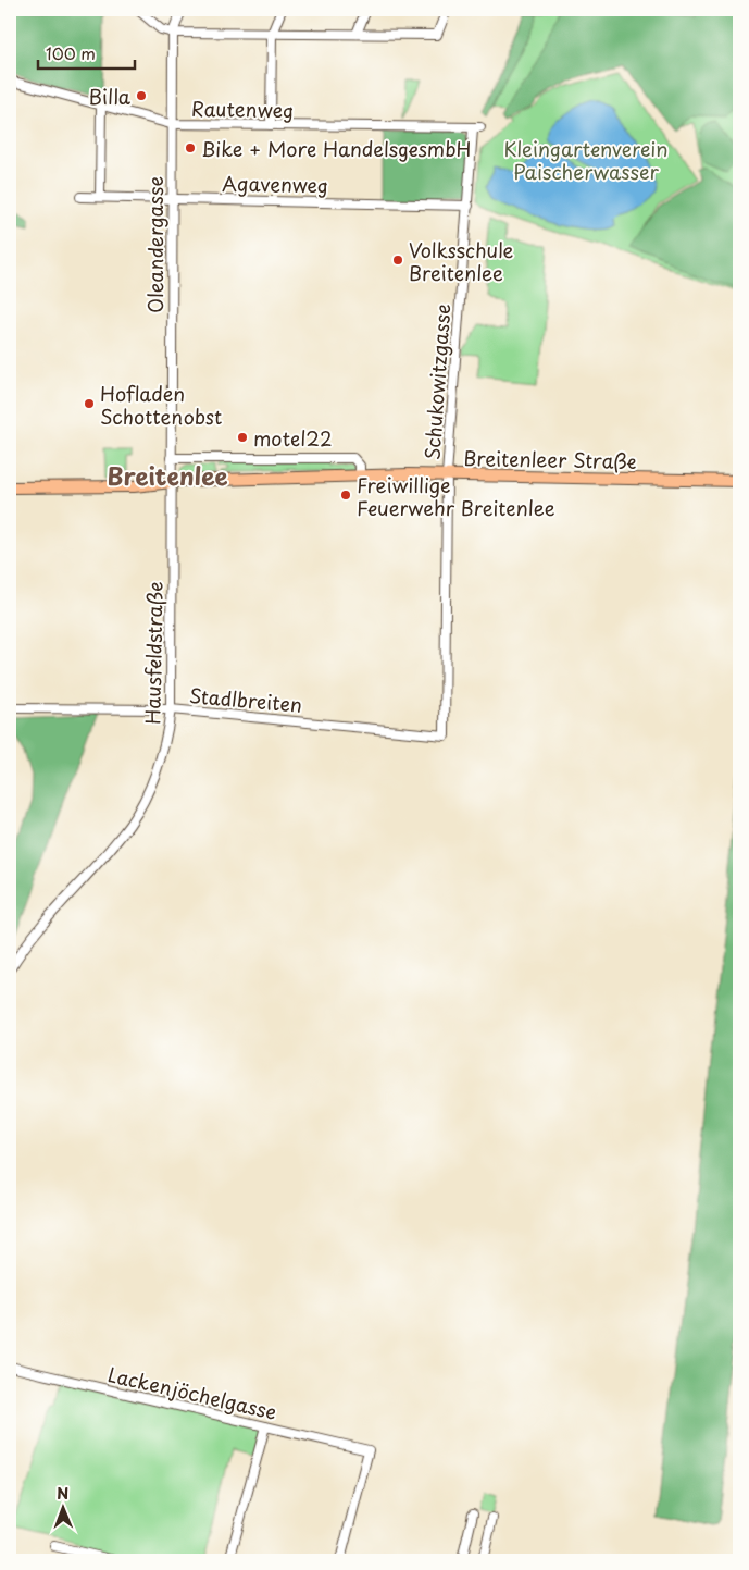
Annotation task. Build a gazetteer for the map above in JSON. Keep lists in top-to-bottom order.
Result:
{
  "streets": {
    "main road": ["Breitenleer Straße"],
    "street": [
      "Rautenweg",
      "Agavenweg",
      "Oleandergasse",
      "Schukowitzgasse",
      "Hausfeldstraße",
      "Stadlbreiten",
      "Lackenjöchelgasse"
    ]
  },
  "crossings": [
    ["Rautenweg", "Oleandergasse"],
    ["Rautenweg", "Schukowitzgasse"],
    ["Agavenweg", "Oleandergasse"],
    ["Agavenweg", "Schukowitzgasse"],
    ["Oleandergasse", "Breitenleer Straße"],
    ["Oleandergasse", "Hausfeldstraße"],
    ["Schukowitzgasse", "Breitenleer Straße"],
    ["Schukowitzgasse", "Stadlbreiten"],
    ["Breitenleer Straße", "Hausfeldstraße"],
    ["Hausfeldstraße", "Stadlbreiten"]
  ],
  "districts": ["Breitenlee"],
  "parks": ["Kleingartenverein Paischerwasser"],
  "places": [
    "Billa",
    "Bike + More HandelsgesmbH",
    "Volksschule Breitenlee",
    "Hofladen Schottenobst",
    "motel22",
    "Freiwillige Feuerwehr Breitenlee"
  ],
  "scale_bar": "100 m",
  "north": "top"
}
